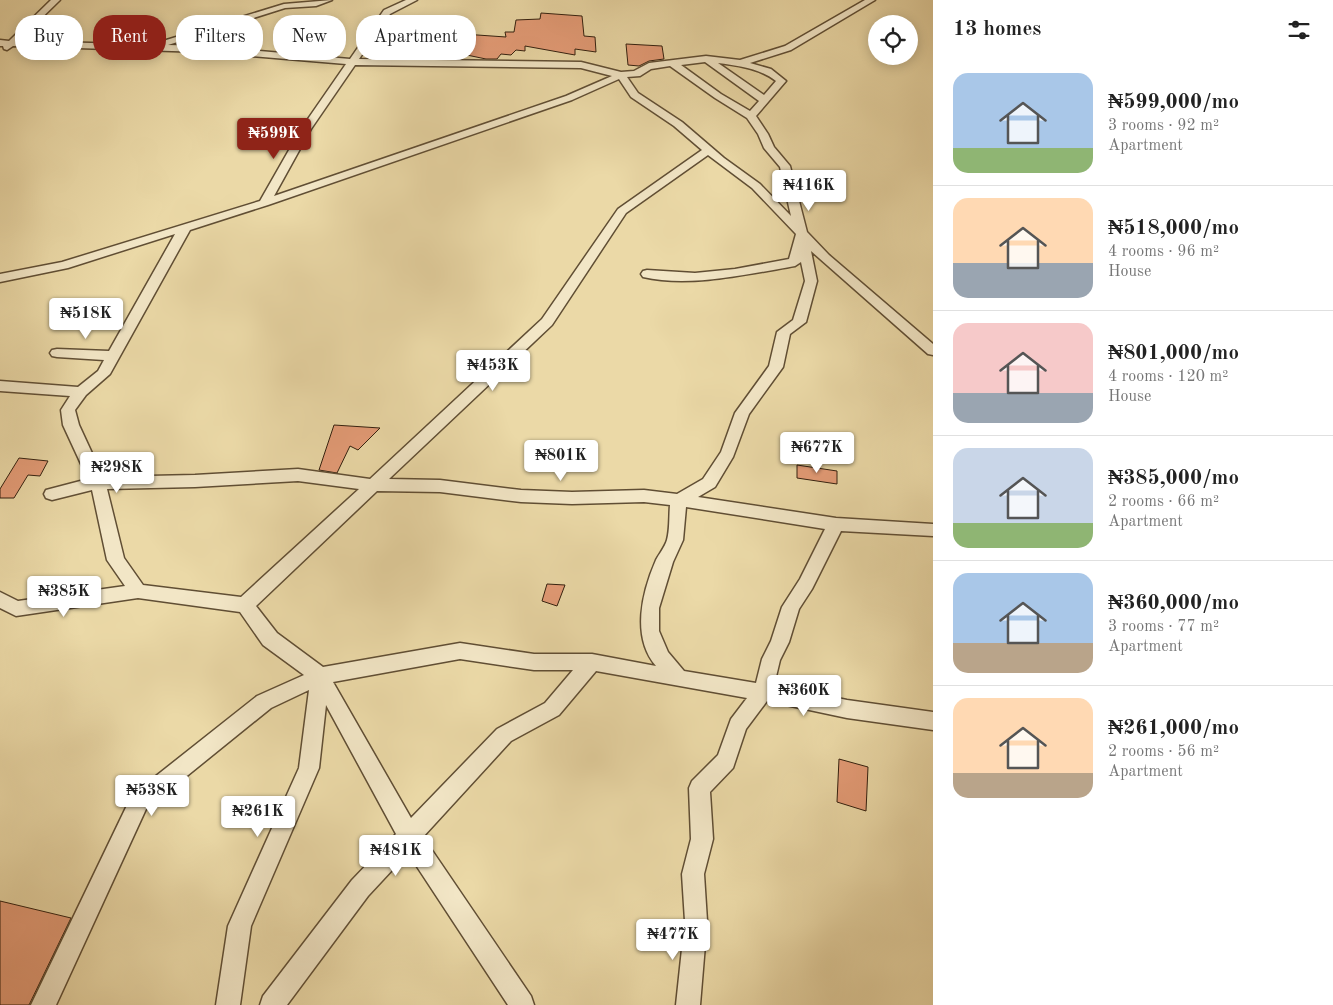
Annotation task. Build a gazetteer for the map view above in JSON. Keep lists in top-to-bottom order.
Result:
{
  "page": {
    "heading": "13 homes",
    "chip": [
      "Buy",
      "Rent",
      "Filters",
      "New",
      "Apartment"
    ],
    "list": [
      {
        "name": "₦599,000/mo",
        "note": "3 rooms · 92 m² · Apartment"
      },
      {
        "name": "₦518,000/mo",
        "note": "4 rooms · 96 m² · House"
      },
      {
        "name": "₦801,000/mo",
        "note": "4 rooms · 120 m² · House"
      },
      {
        "name": "₦385,000/mo",
        "note": "2 rooms · 66 m² · Apartment"
      },
      {
        "name": "₦360,000/mo",
        "note": "3 rooms · 77 m² · Apartment"
      },
      {
        "name": "₦261,000/mo",
        "note": "2 rooms · 56 m² · Apartment"
      }
    ],
    "price": [
      "₦599K",
      "₦416K",
      "₦518K",
      "₦453K",
      "₦677K",
      "₦801K",
      "₦298K",
      "₦385K",
      "₦360K",
      "₦538K",
      "₦261K",
      "₦481K",
      "₦477K"
    ]
  }
}
